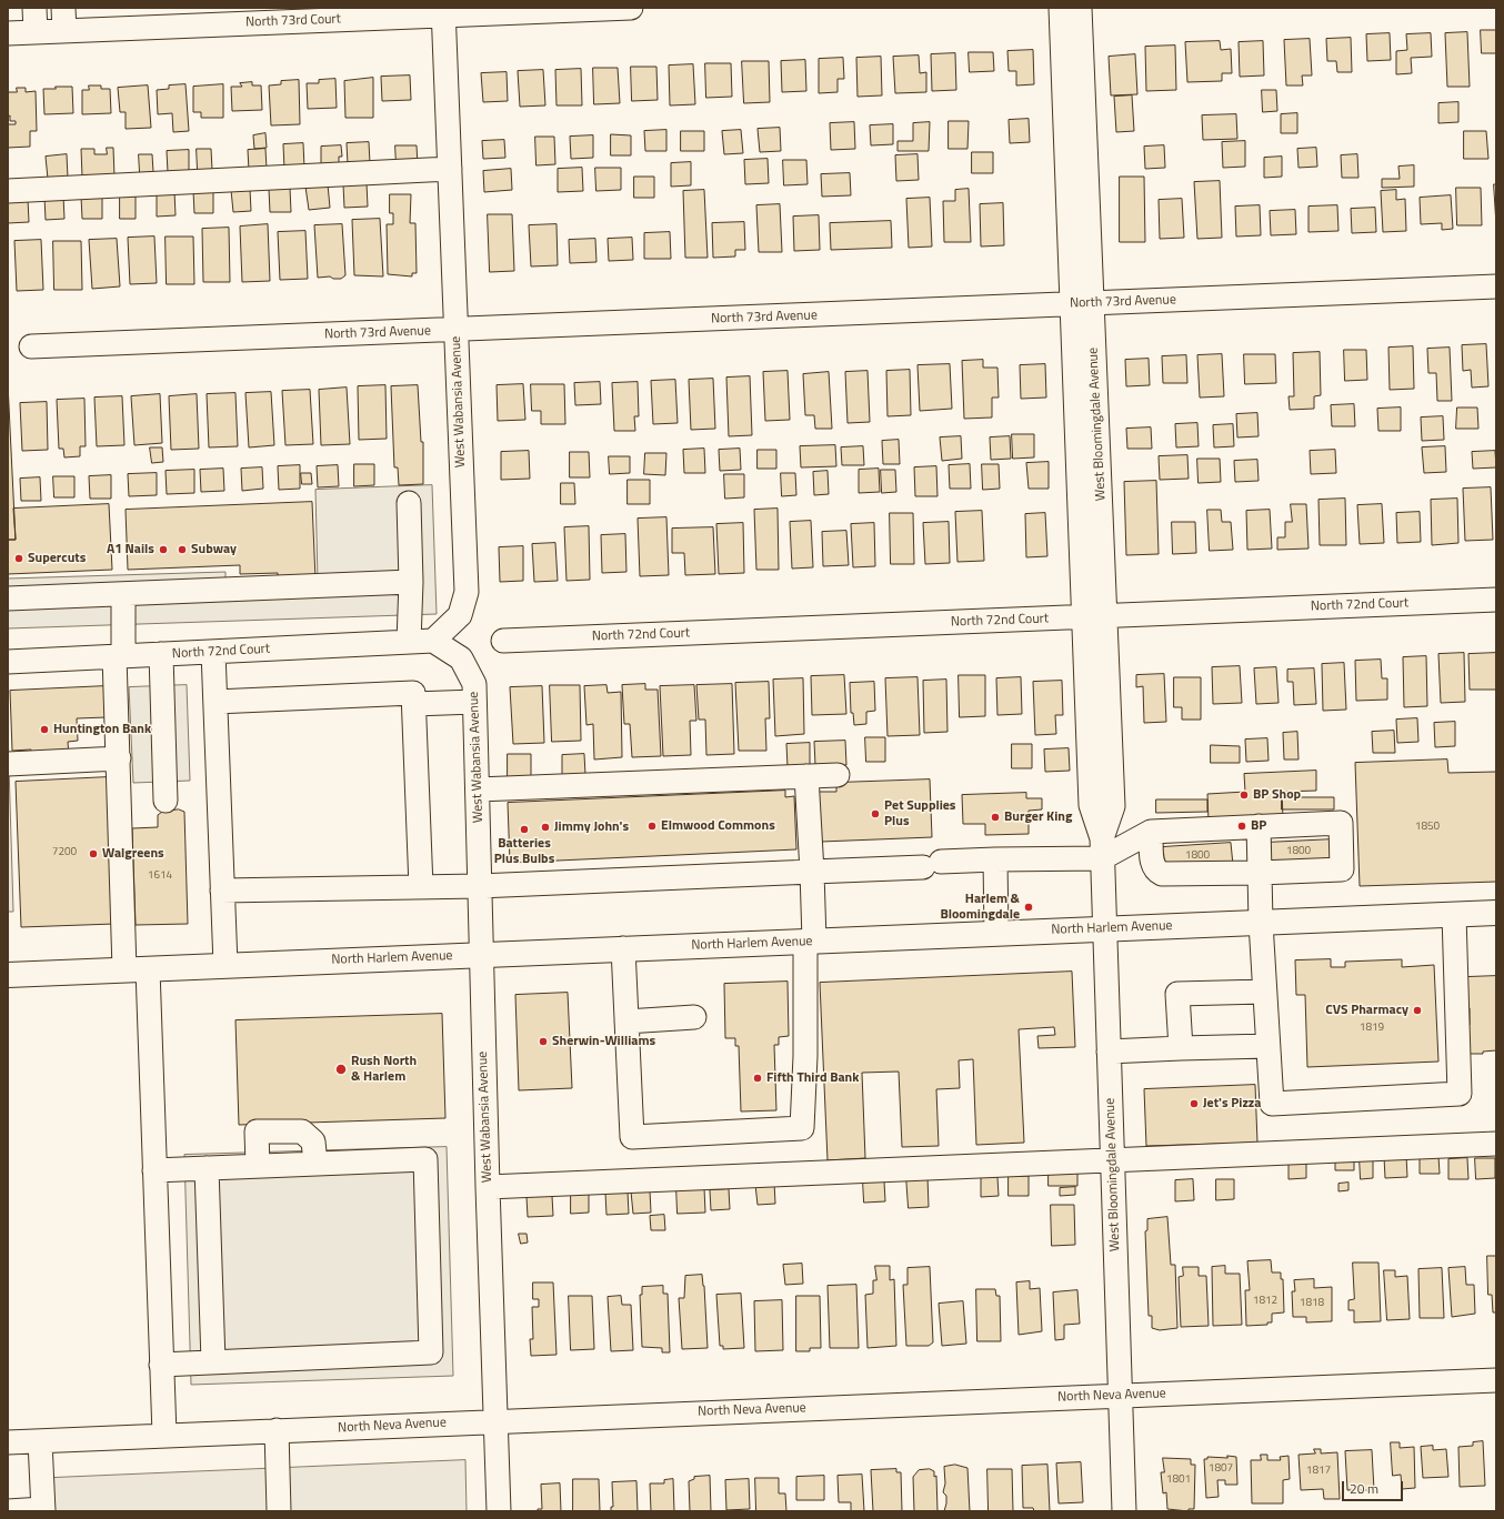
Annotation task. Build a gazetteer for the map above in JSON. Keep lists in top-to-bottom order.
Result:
{
  "streets": {
    "main road": ["North Harlem Avenue"],
    "street": [
      "North 73rd Court",
      "North 73rd Avenue",
      "West Wabansia Avenue",
      "West Bloomingdale Avenue",
      "North 72nd Court",
      "North Neva Avenue"
    ]
  },
  "crossings": [
    ["North 73rd Court", "West Wabansia Avenue"],
    ["North 73rd Avenue", "West Wabansia Avenue"],
    ["North 73rd Avenue", "West Bloomingdale Avenue"],
    ["West Wabansia Avenue", "North 72nd Court"],
    ["West Wabansia Avenue", "North Harlem Avenue"],
    ["West Wabansia Avenue", "North Neva Avenue"],
    ["West Bloomingdale Avenue", "North 72nd Court"],
    ["West Bloomingdale Avenue", "North Harlem Avenue"],
    ["West Bloomingdale Avenue", "North Neva Avenue"]
  ],
  "places": [
    "A1 Nails",
    "Subway",
    "Supercuts",
    "Huntington Bank",
    "BP Shop",
    "Pet Supplies Plus",
    "Burger King",
    "Elmwood Commons",
    "BP",
    "Jimmy John's",
    "Batteries Plus Bulbs",
    "Walgreens",
    "Harlem & Bloomingdale",
    "CVS Pharmacy",
    "Sherwin-Williams",
    "Rush North & Harlem",
    "Fifth Third Bank",
    "Jet's Pizza"
  ],
  "house_numbers": [
    "1850",
    "1800",
    "7200",
    "1800",
    "1614",
    "1819",
    "1812",
    "1818",
    "1807",
    "1817",
    "1801"
  ],
  "scale_bar": "20 m"
}
